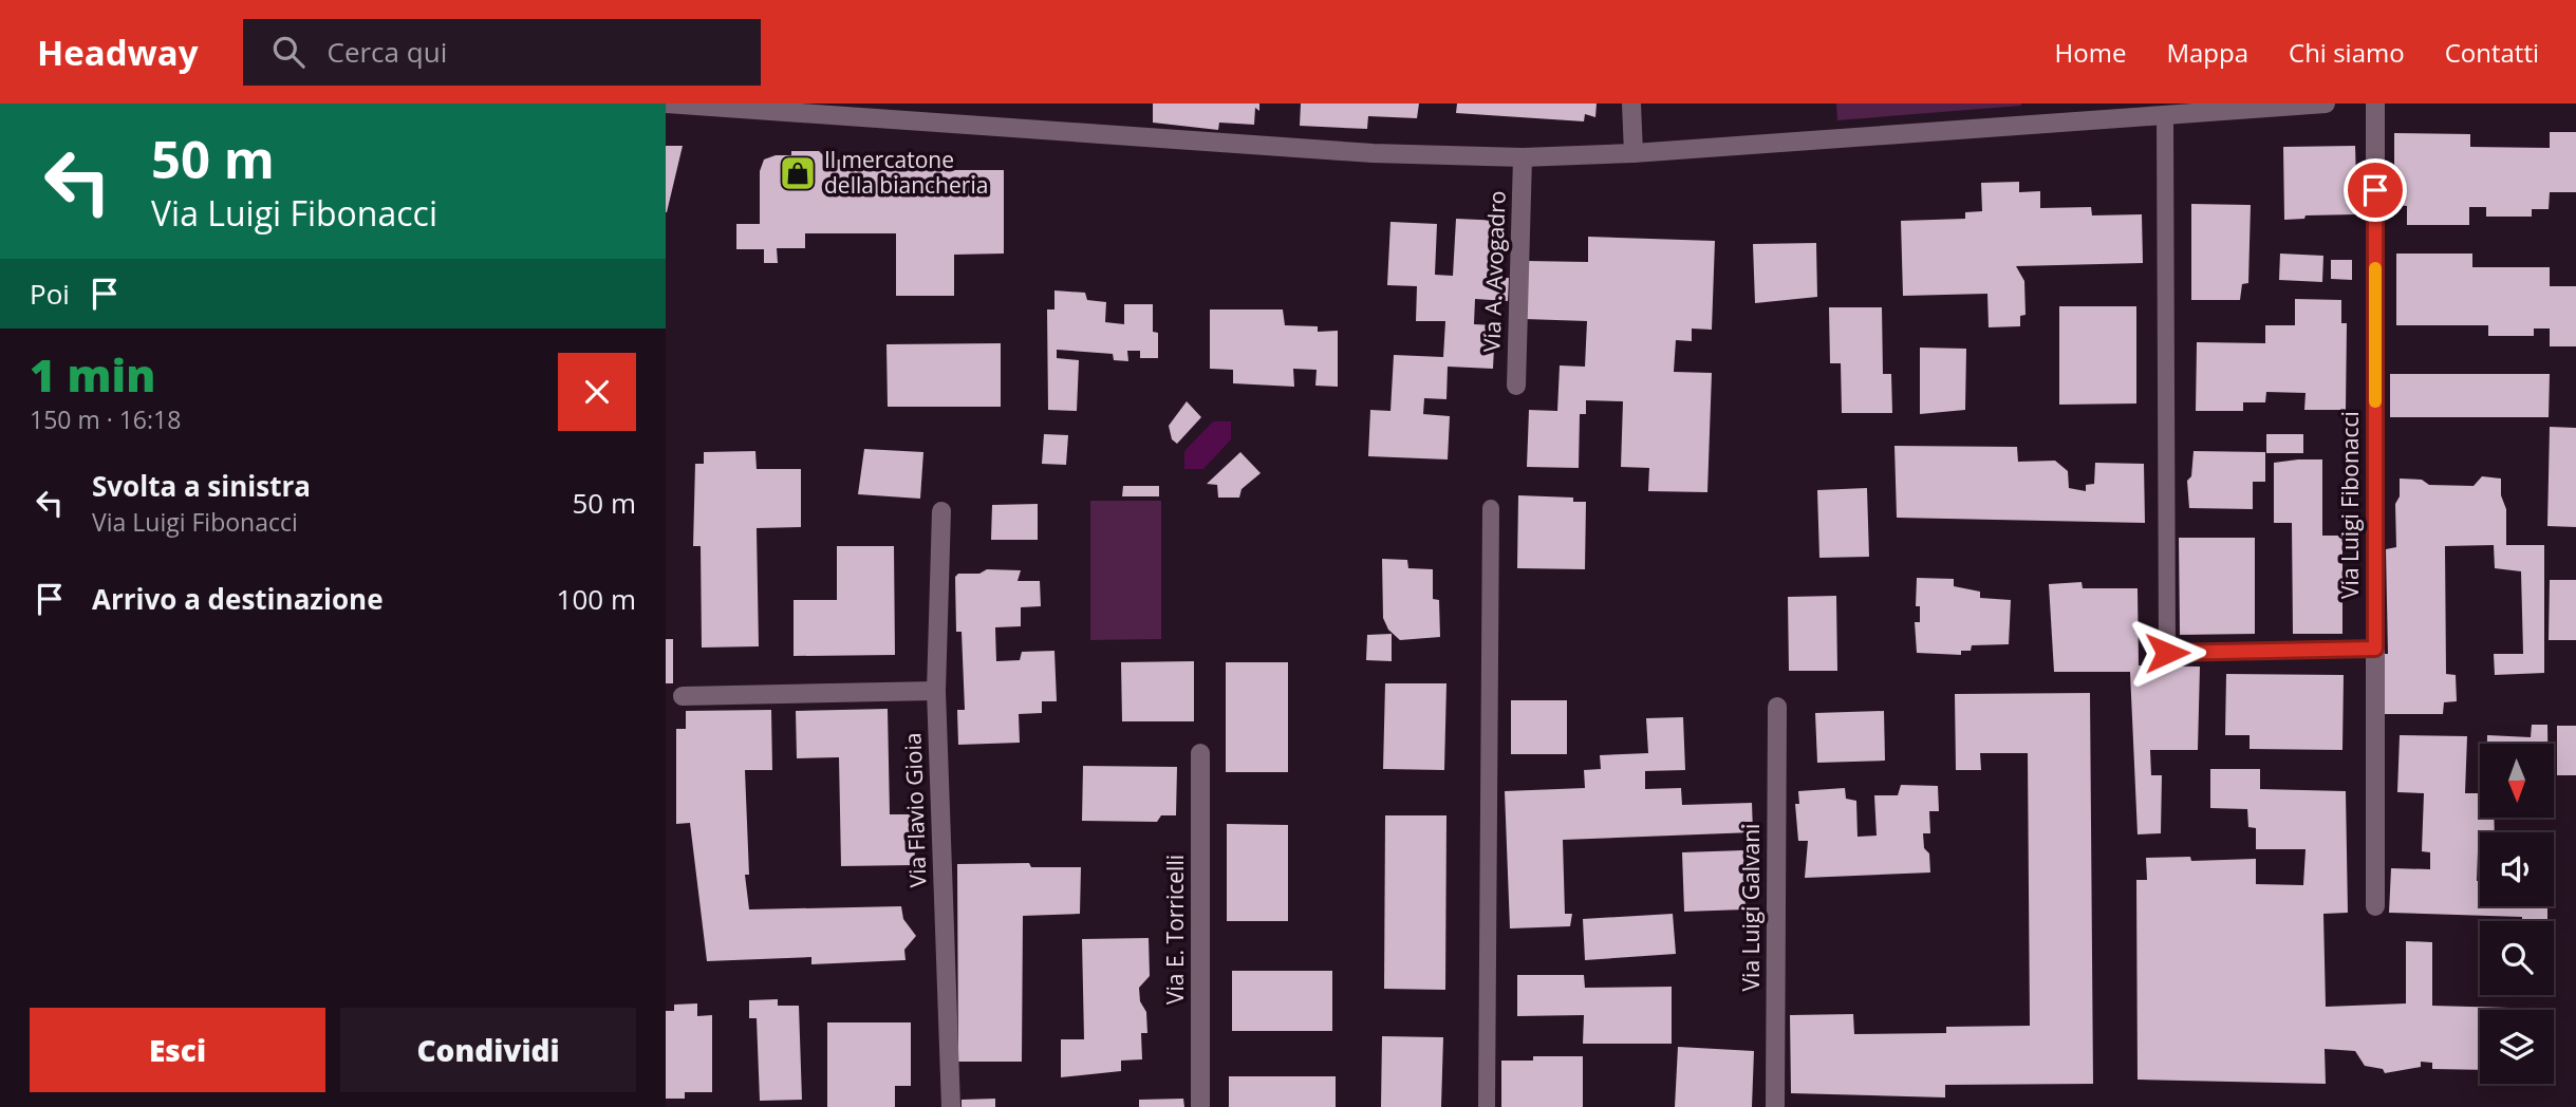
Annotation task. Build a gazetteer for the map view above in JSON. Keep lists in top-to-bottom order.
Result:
{
  "streets": {
    "street": [
      "Via A. Avogadro",
      "Via Luigi Fibonacci",
      "Via Flavio Gioia",
      "Via Luigi Galvani",
      "Via E. Torricelli"
    ]
  },
  "places": {
    "shop": ["Il mercatone della biancheria"]
  },
  "north": "bottom",
  "page": {
    "header": "Headway",
    "search": "Cerca qui",
    "nav": [
      "Home",
      "Mappa",
      "Chi siamo",
      "Contatti"
    ],
    "turn": ["50 m", "Via Luigi Fibonacci"],
    "then": "Poi",
    "heading": ["1 min", "150 m · 16:18"],
    "list": [
      {
        "name": "Svolta a sinistra",
        "note": "Via Luigi Fibonacci",
        "value": "50 m"
      },
      {
        "name": "Arrivo a destinazione",
        "value": "100 m"
      }
    ],
    "buttons": ["Esci", "Condividi"]
  }
}
